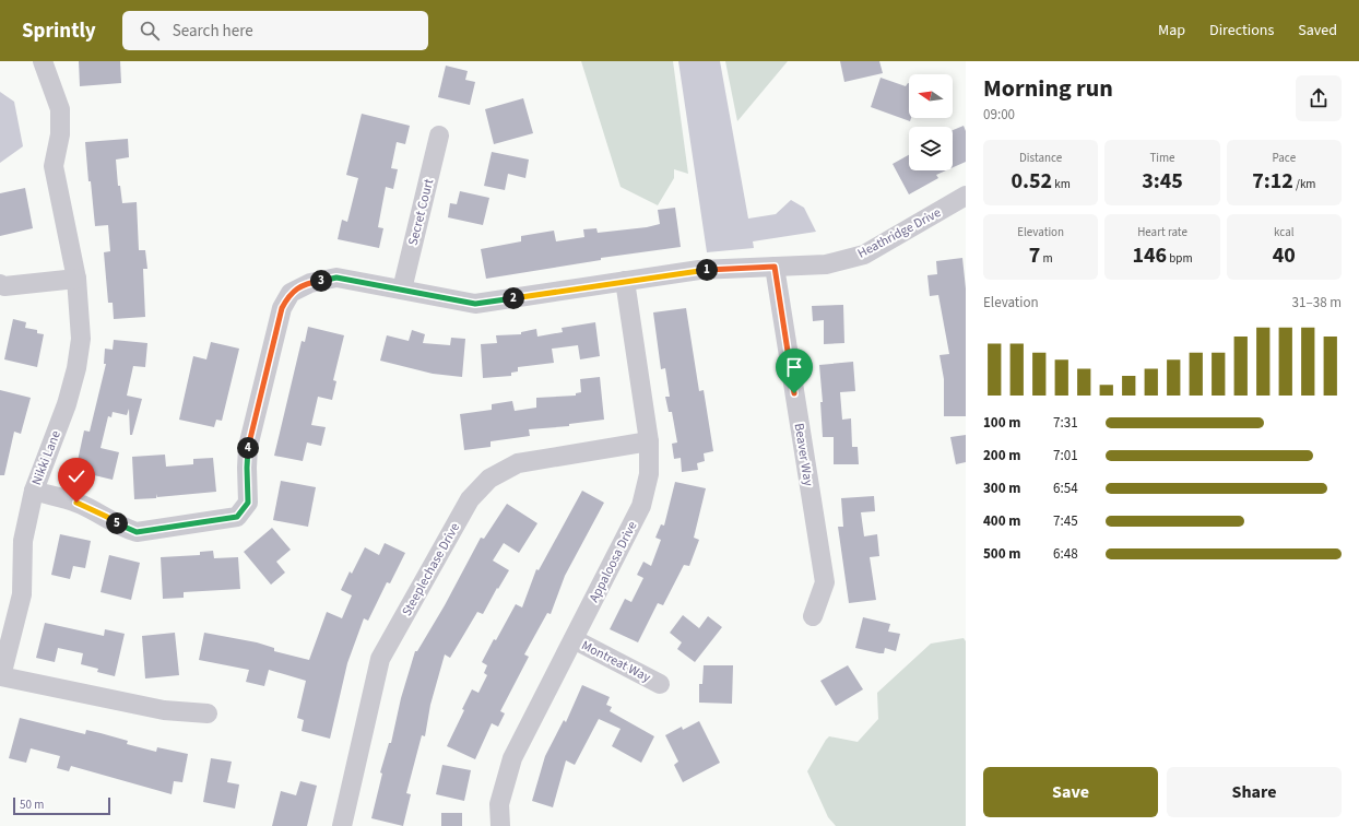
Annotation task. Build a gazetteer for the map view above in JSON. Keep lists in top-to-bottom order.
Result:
{
  "streets": {
    "street": [
      "Secret Court",
      "Heathridge Drive",
      "Beaver Way",
      "Nikki Lane",
      "Appaloosa Drive",
      "Steeplechase Drive",
      "Montreat Way"
    ]
  },
  "crossings": [
    ["Secret Court", "Heathridge Drive"],
    ["Heathridge Drive", "Beaver Way"],
    ["Heathridge Drive", "Nikki Lane"],
    ["Heathridge Drive", "Appaloosa Drive"],
    ["Appaloosa Drive", "Steeplechase Drive"],
    ["Appaloosa Drive", "Montreat Way"]
  ],
  "scale_bar": "50 m",
  "north": "left",
  "page": {
    "header": "Sprintly",
    "search": "Search here",
    "nav": ["Map", "Directions", "Saved"],
    "heading": ["Morning run", "09:00"],
    "stats": [
      ["Distance", "0.52 km"],
      ["Time", "3:45"],
      ["Pace", "7:12 /km"],
      ["Elevation", "7 m"],
      ["Heart rate", "146 bpm"],
      ["kcal", "40"]
    ],
    "pins": [
      "1",
      "3",
      "2",
      "4",
      "5"
    ],
    "chart": ["Elevation", "31–38 m"],
    "list": [
      {
        "name": "100 m",
        "note": "7:31"
      },
      {
        "name": "200 m",
        "note": "7:01"
      },
      {
        "name": "300 m",
        "note": "6:54"
      },
      {
        "name": "400 m",
        "note": "7:45"
      },
      {
        "name": "500 m",
        "note": "6:48"
      }
    ],
    "buttons": ["Save", "Share"],
    "scale": "50 m"
  }
}
